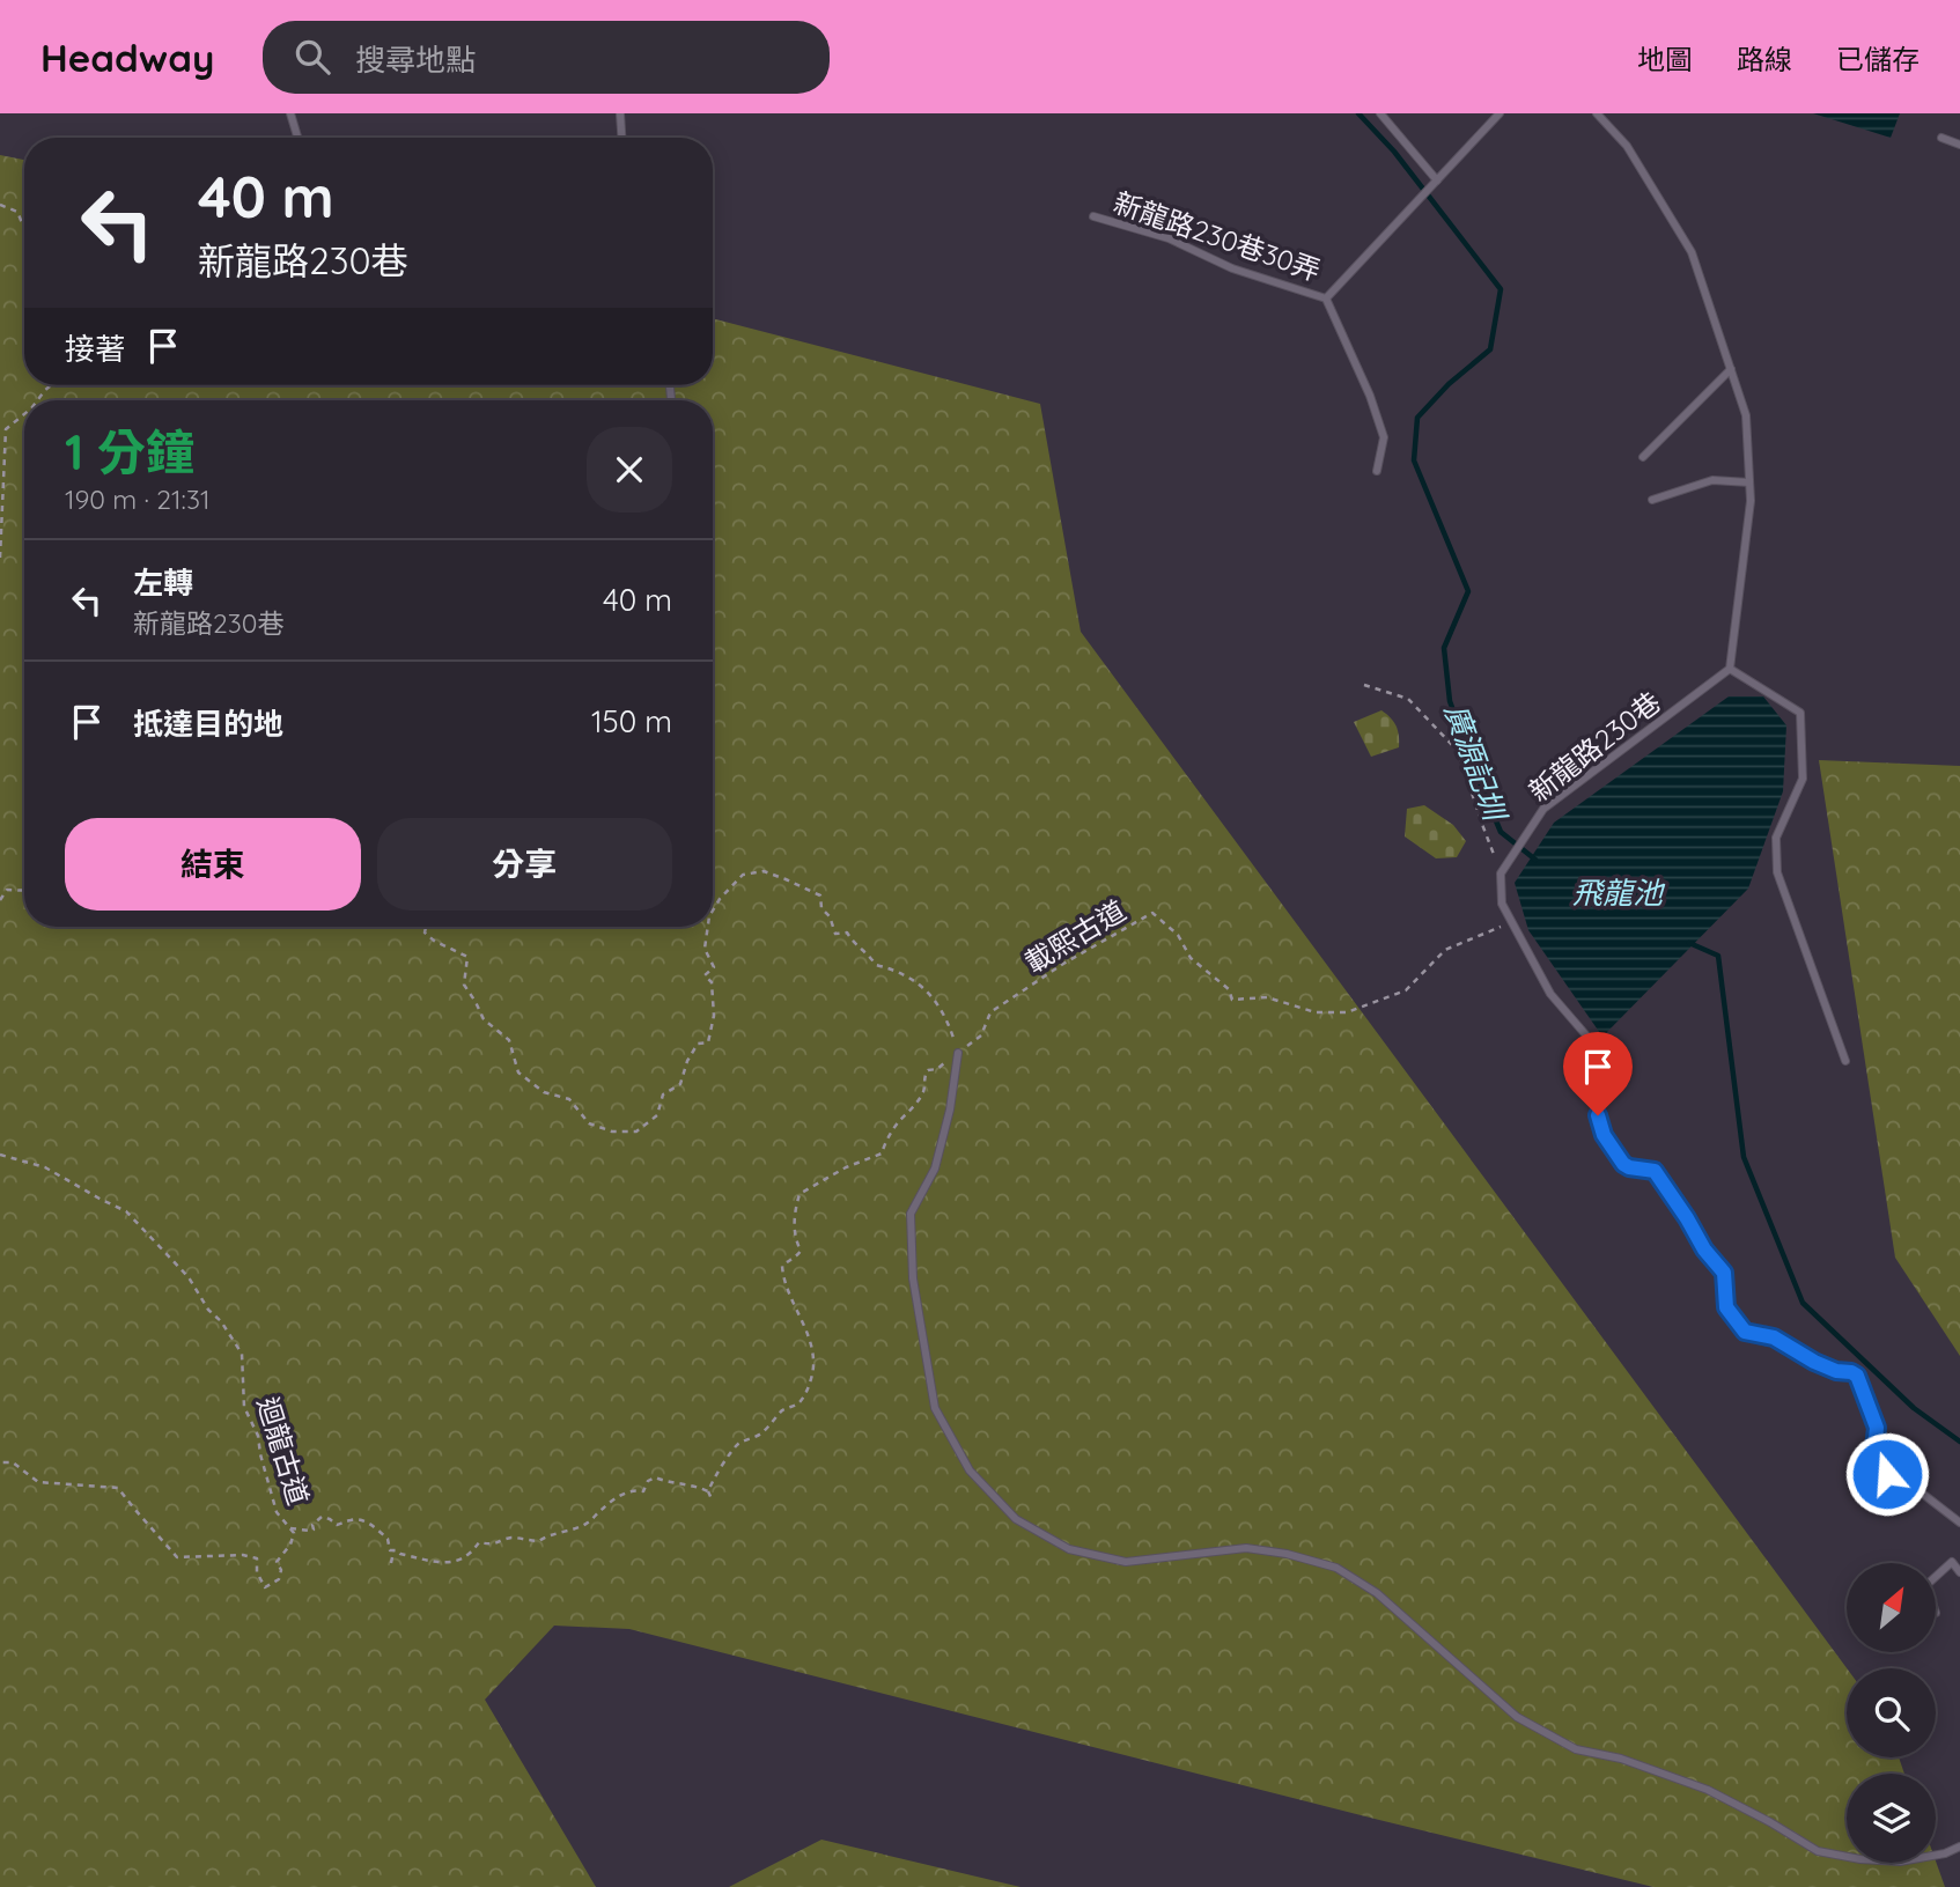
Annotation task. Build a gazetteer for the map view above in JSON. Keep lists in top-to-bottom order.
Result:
{
  "streets": {
    "lane": ["新龍路230巷30弄", "新龍路230巷"],
    "path": ["載熙古道", "迴龍古道"]
  },
  "water": ["廣源記圳", "飛龍池"],
  "north": "top right",
  "page": {
    "header": "Headway",
    "search": "搜尋地點",
    "nav": ["地圖", "路線", "已儲存"],
    "turn": ["40 m", "新龍路230巷"],
    "then": "接著",
    "heading": ["1 分鐘", "190 m · 21:31"],
    "list": [
      {
        "name": "左轉",
        "note": "新龍路230巷",
        "value": "40 m"
      },
      {
        "name": "抵達目的地",
        "value": "150 m"
      }
    ],
    "buttons": ["結束", "分享"]
  }
}
